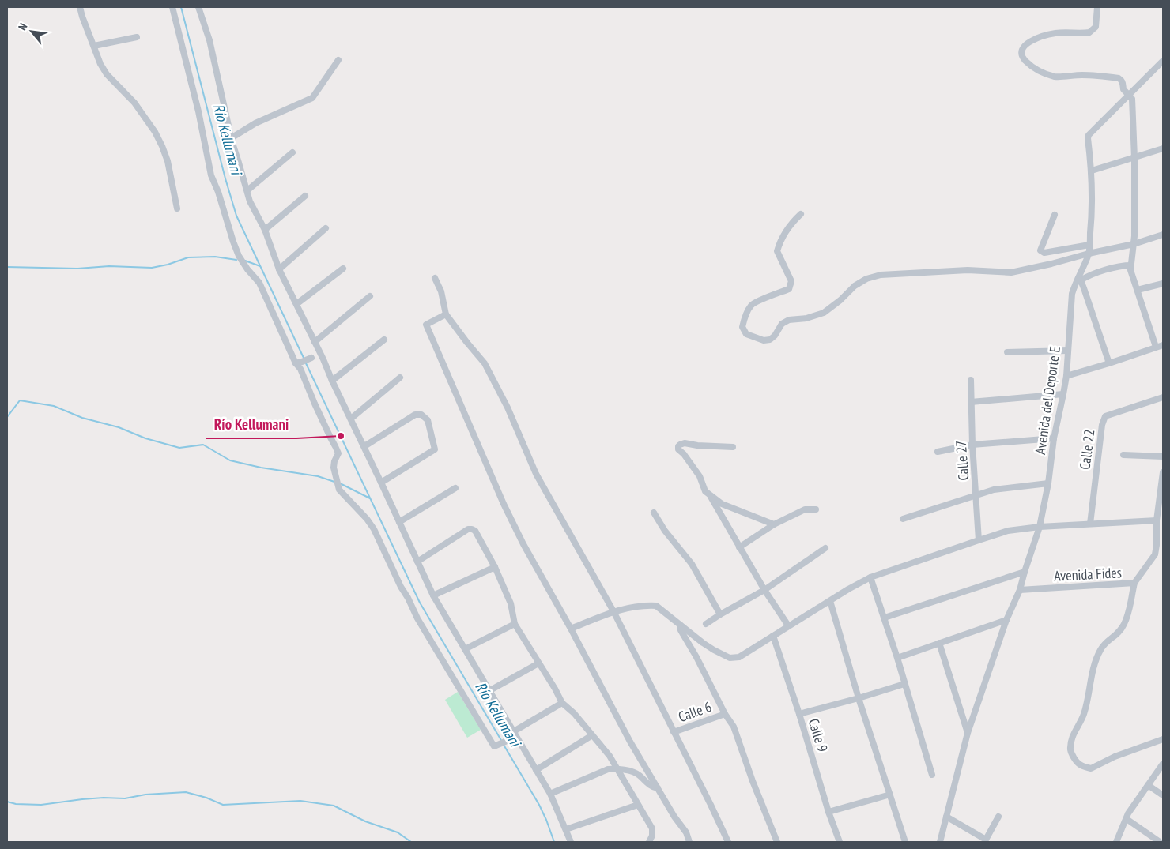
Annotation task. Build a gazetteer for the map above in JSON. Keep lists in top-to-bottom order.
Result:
{
  "streets": {
    "street": [
      "Avenida del Deporte E",
      "Calle 22",
      "Calle 27",
      "Avenida Fides",
      "Calle 6",
      "Calle 9"
    ]
  },
  "crossings": [
    ["Avenida del Deporte E", "Avenida Fides"]
  ],
  "water": ["Río Kellumani"],
  "places": ["Río Kellumani"],
  "north": "top left"
}
